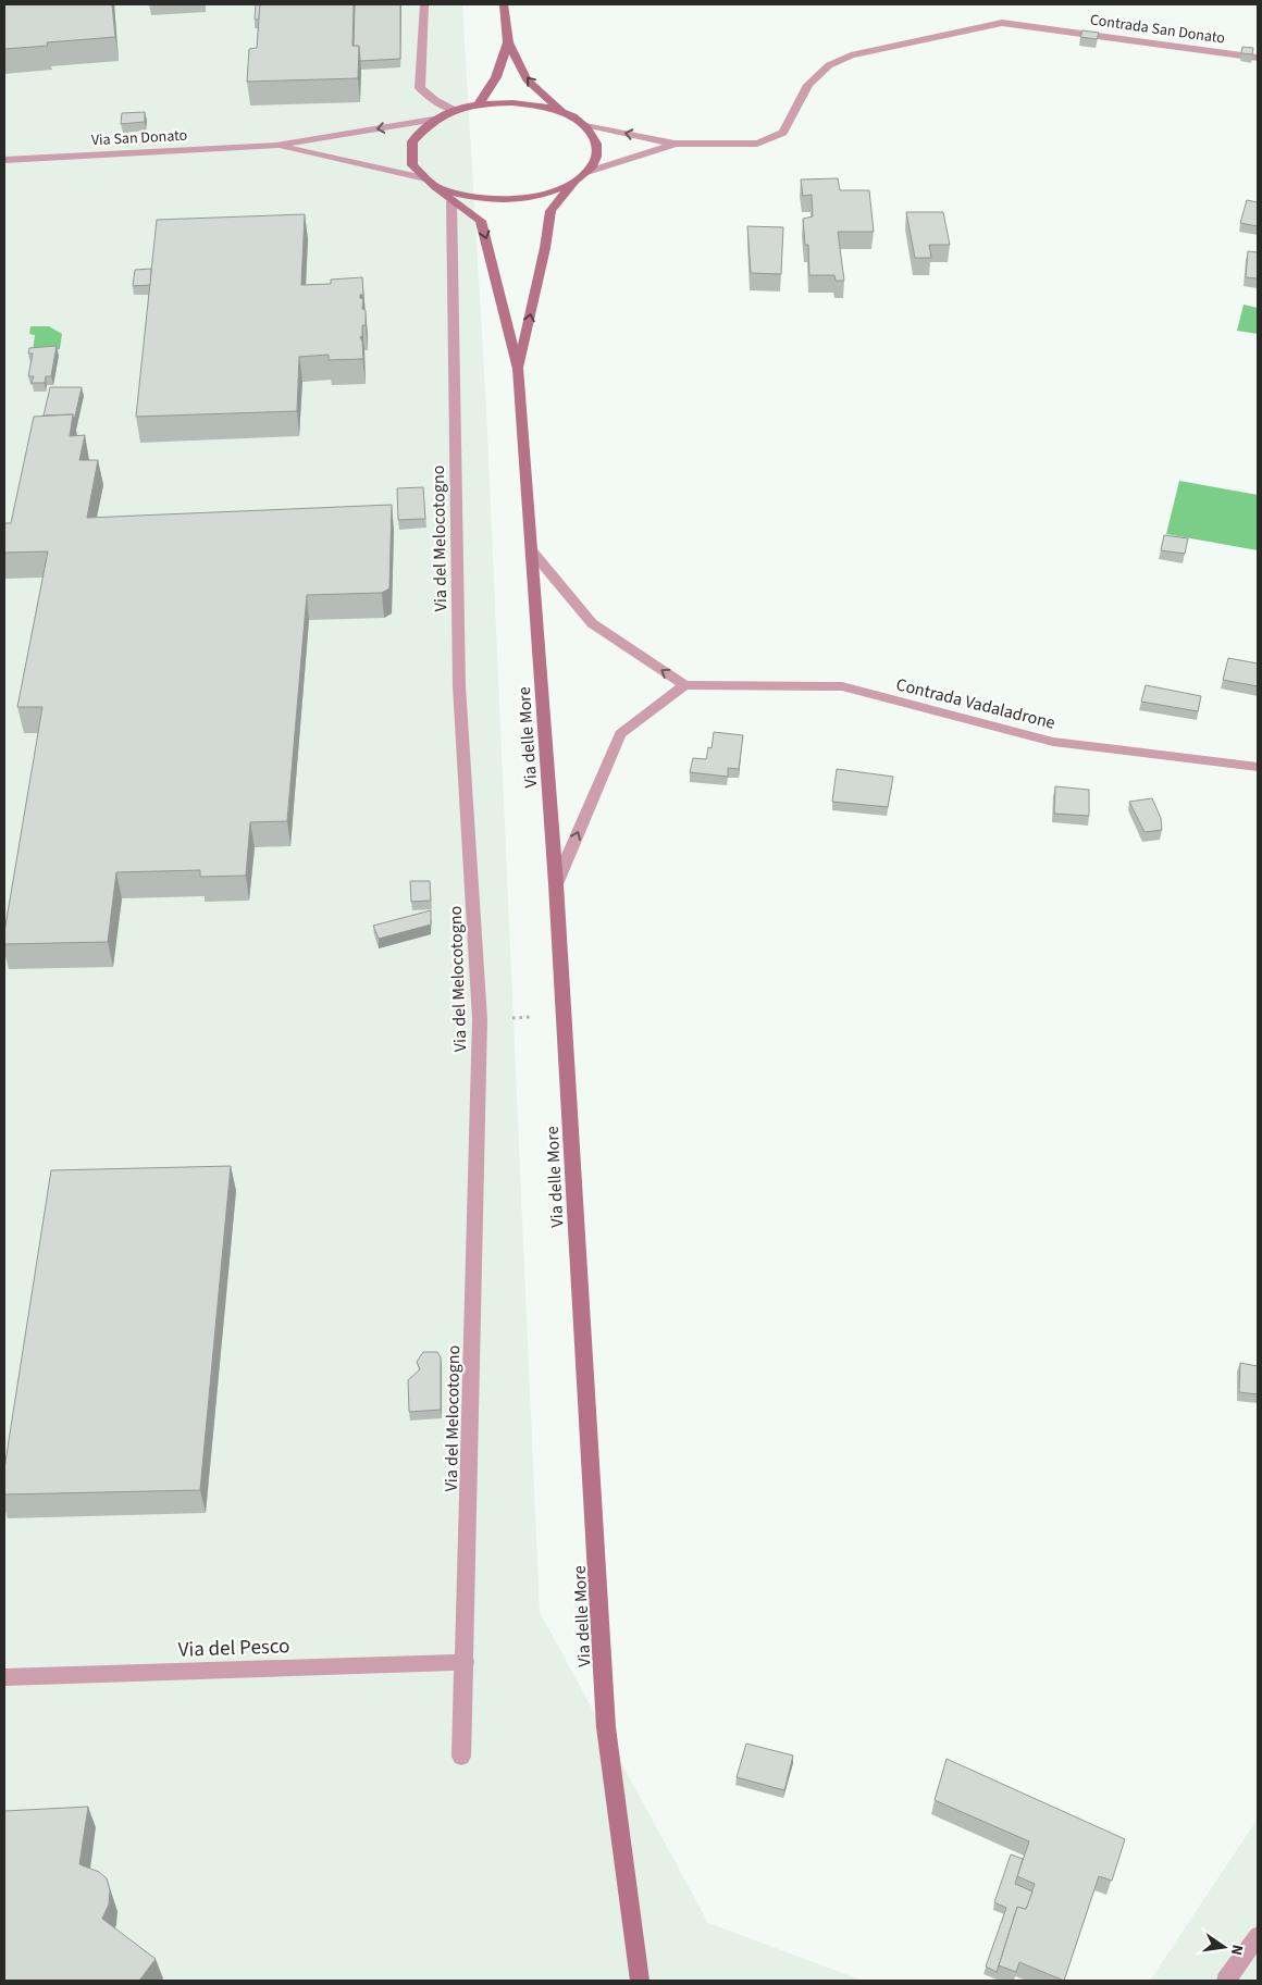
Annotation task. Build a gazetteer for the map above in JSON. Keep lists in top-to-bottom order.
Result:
{
  "streets": {
    "main road": ["Via delle More"],
    "street": [
      "Contrada San Donato",
      "Via San Donato",
      "Via del Melocotogno",
      "Contrada Vadaladrone",
      "Via del Pesco"
    ]
  },
  "crossings": [
    ["Via del Melocotogno", "Via del Pesco"]
  ],
  "north": "right"
}
